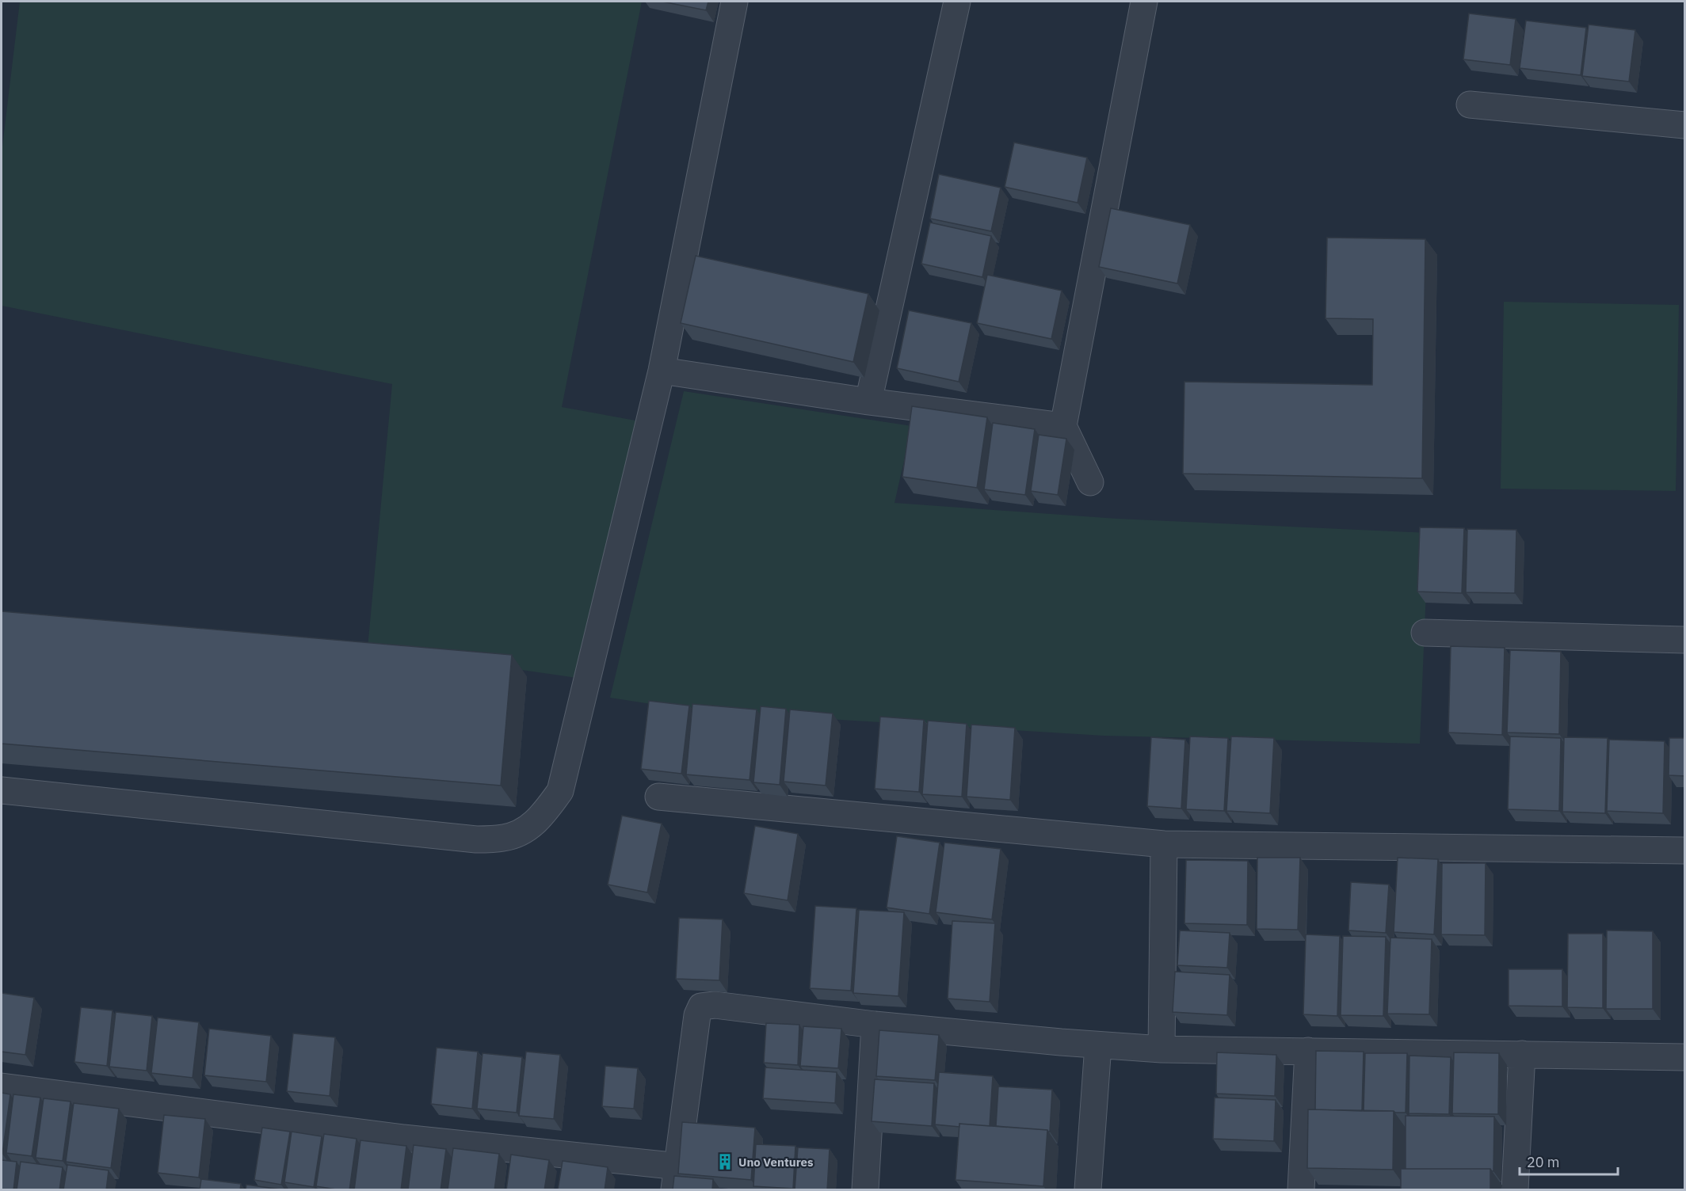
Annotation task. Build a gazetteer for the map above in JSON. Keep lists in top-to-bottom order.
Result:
{
  "places": {
    "building": ["Uno Ventures"]
  },
  "scale_bar": "20 m"
}
